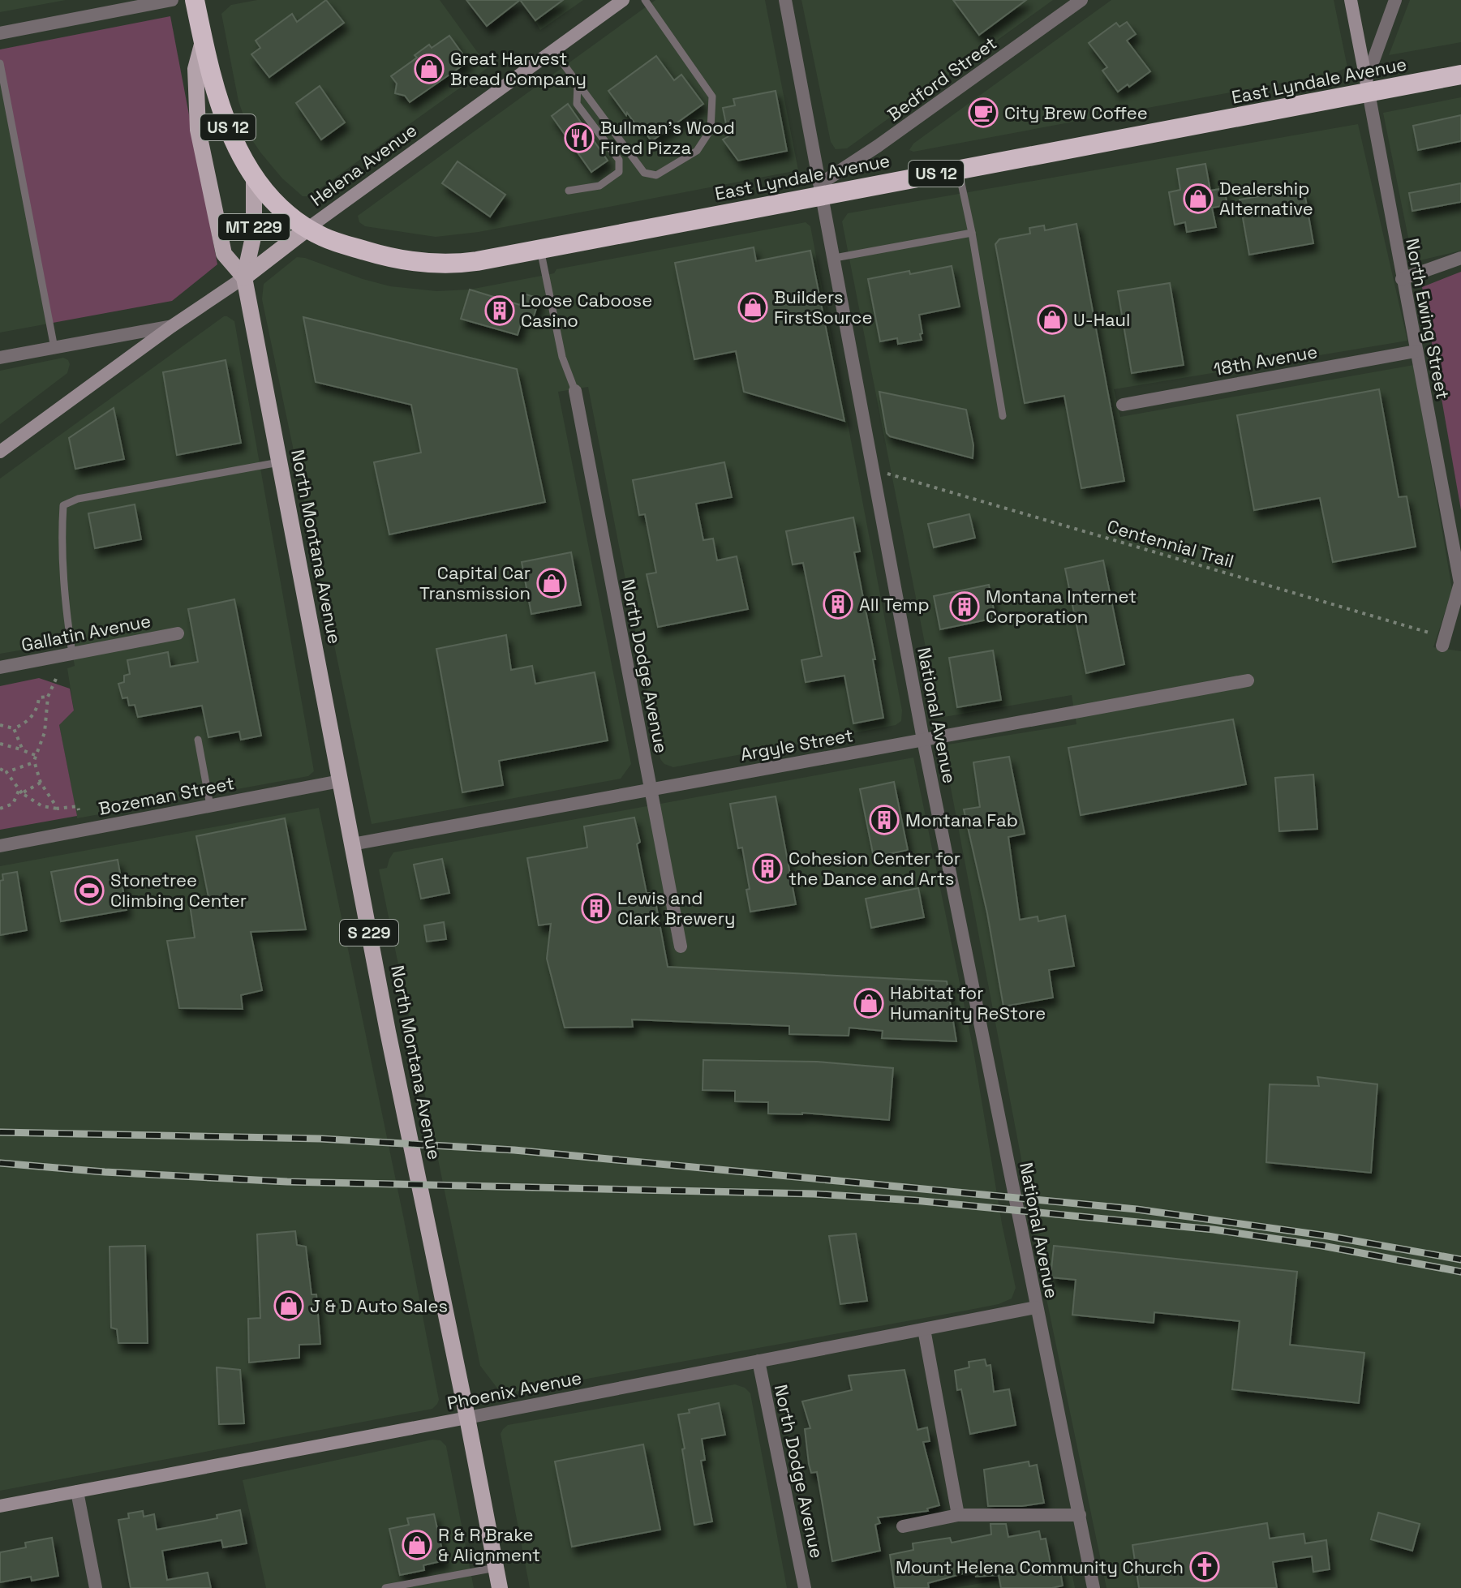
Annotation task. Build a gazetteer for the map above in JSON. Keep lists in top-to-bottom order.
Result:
{
  "streets": {
    "highway": ["East Lyndale Avenue", "US 12", "North Montana Avenue"],
    "main road": ["Helena Avenue", "MT 229", "S 229"],
    "street": [
      "Bedford Street",
      "North Ewing Street",
      "18th Avenue",
      "Gallatin Avenue",
      "North Dodge Avenue",
      "National Avenue",
      "Argyle Street",
      "Bozeman Street",
      "Phoenix Avenue"
    ],
    "path": ["Centennial Trail"]
  },
  "crossings": [
    ["Bedford Street", "East Lyndale Avenue"],
    ["Bedford Street", "National Avenue"],
    ["East Lyndale Avenue", "Helena Avenue"],
    ["East Lyndale Avenue", "North Ewing Street"],
    ["East Lyndale Avenue", "North Montana Avenue"],
    ["East Lyndale Avenue", "National Avenue"],
    ["Helena Avenue", "North Montana Avenue"],
    ["North Ewing Street", "18th Avenue"],
    ["North Ewing Street", "Centennial Trail"],
    ["Centennial Trail", "National Avenue"],
    ["North Montana Avenue", "Argyle Street"],
    ["North Montana Avenue", "Bozeman Street"],
    ["North Montana Avenue", "Phoenix Avenue"],
    ["North Dodge Avenue", "Argyle Street"],
    ["North Dodge Avenue", "Phoenix Avenue"],
    ["National Avenue", "Argyle Street"],
    ["National Avenue", "Phoenix Avenue"]
  ],
  "places": {
    "shop": [
      "Great Harvest Bread Company",
      "Dealership Alternative",
      "Builders FirstSource",
      "U-Haul",
      "Capital Car Transmission",
      "Habitat for Humanity ReStore",
      "J & D Auto Sales",
      "R & R Brake & Alignment"
    ],
    "cafe": ["City Brew Coffee"],
    "restaurant": ["Bullman's Wood Fired Pizza"],
    "building": [
      "Loose Caboose Casino",
      "All Temp",
      "Montana Internet Corporation",
      "Montana Fab",
      "Cohesion Center for the Dance and Arts",
      "Lewis and Clark Brewery"
    ],
    "sports": ["Stonetree Climbing Center"],
    "church": ["Mount Helena Community Church"]
  }
}
